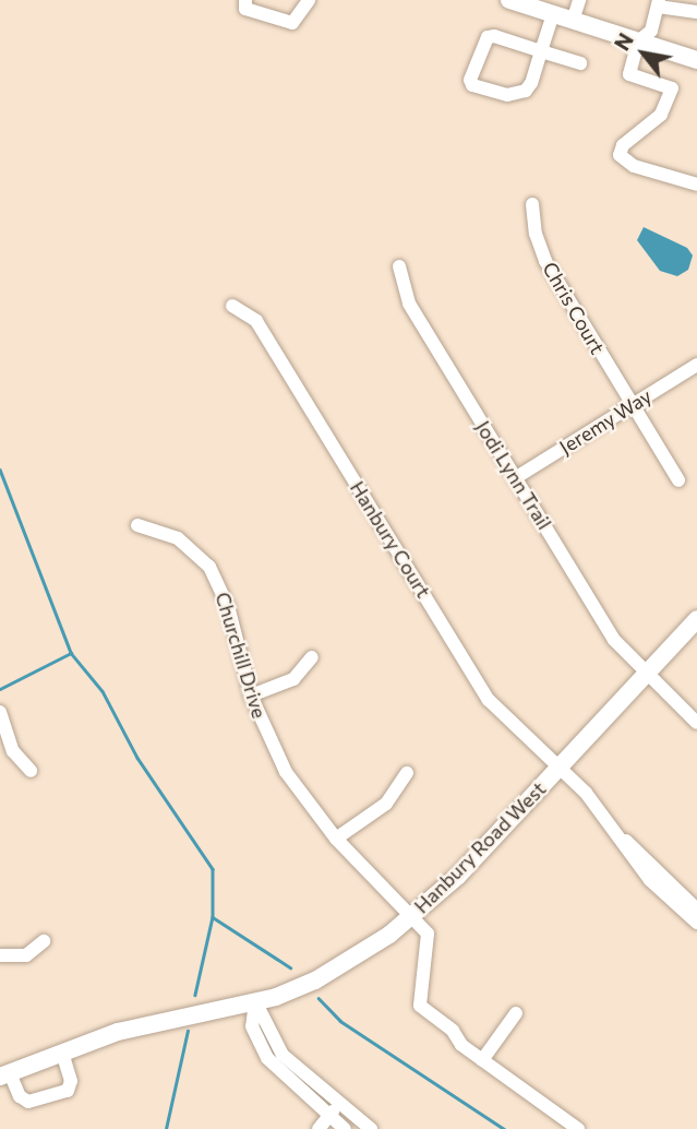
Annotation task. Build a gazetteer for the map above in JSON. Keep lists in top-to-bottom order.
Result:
{
  "streets": {
    "main road": ["Hanbury Road West"],
    "street": [
      "Chris Court",
      "Jeremy Way",
      "Jodi Lynn Trail",
      "Hanbury Court",
      "Churchill Drive"
    ]
  },
  "crossings": [
    ["Chris Court", "Jeremy Way"],
    ["Jeremy Way", "Jodi Lynn Trail"],
    ["Jodi Lynn Trail", "Hanbury Road West"],
    ["Hanbury Court", "Hanbury Road West"],
    ["Churchill Drive", "Hanbury Road West"]
  ],
  "north": "top left"
}
